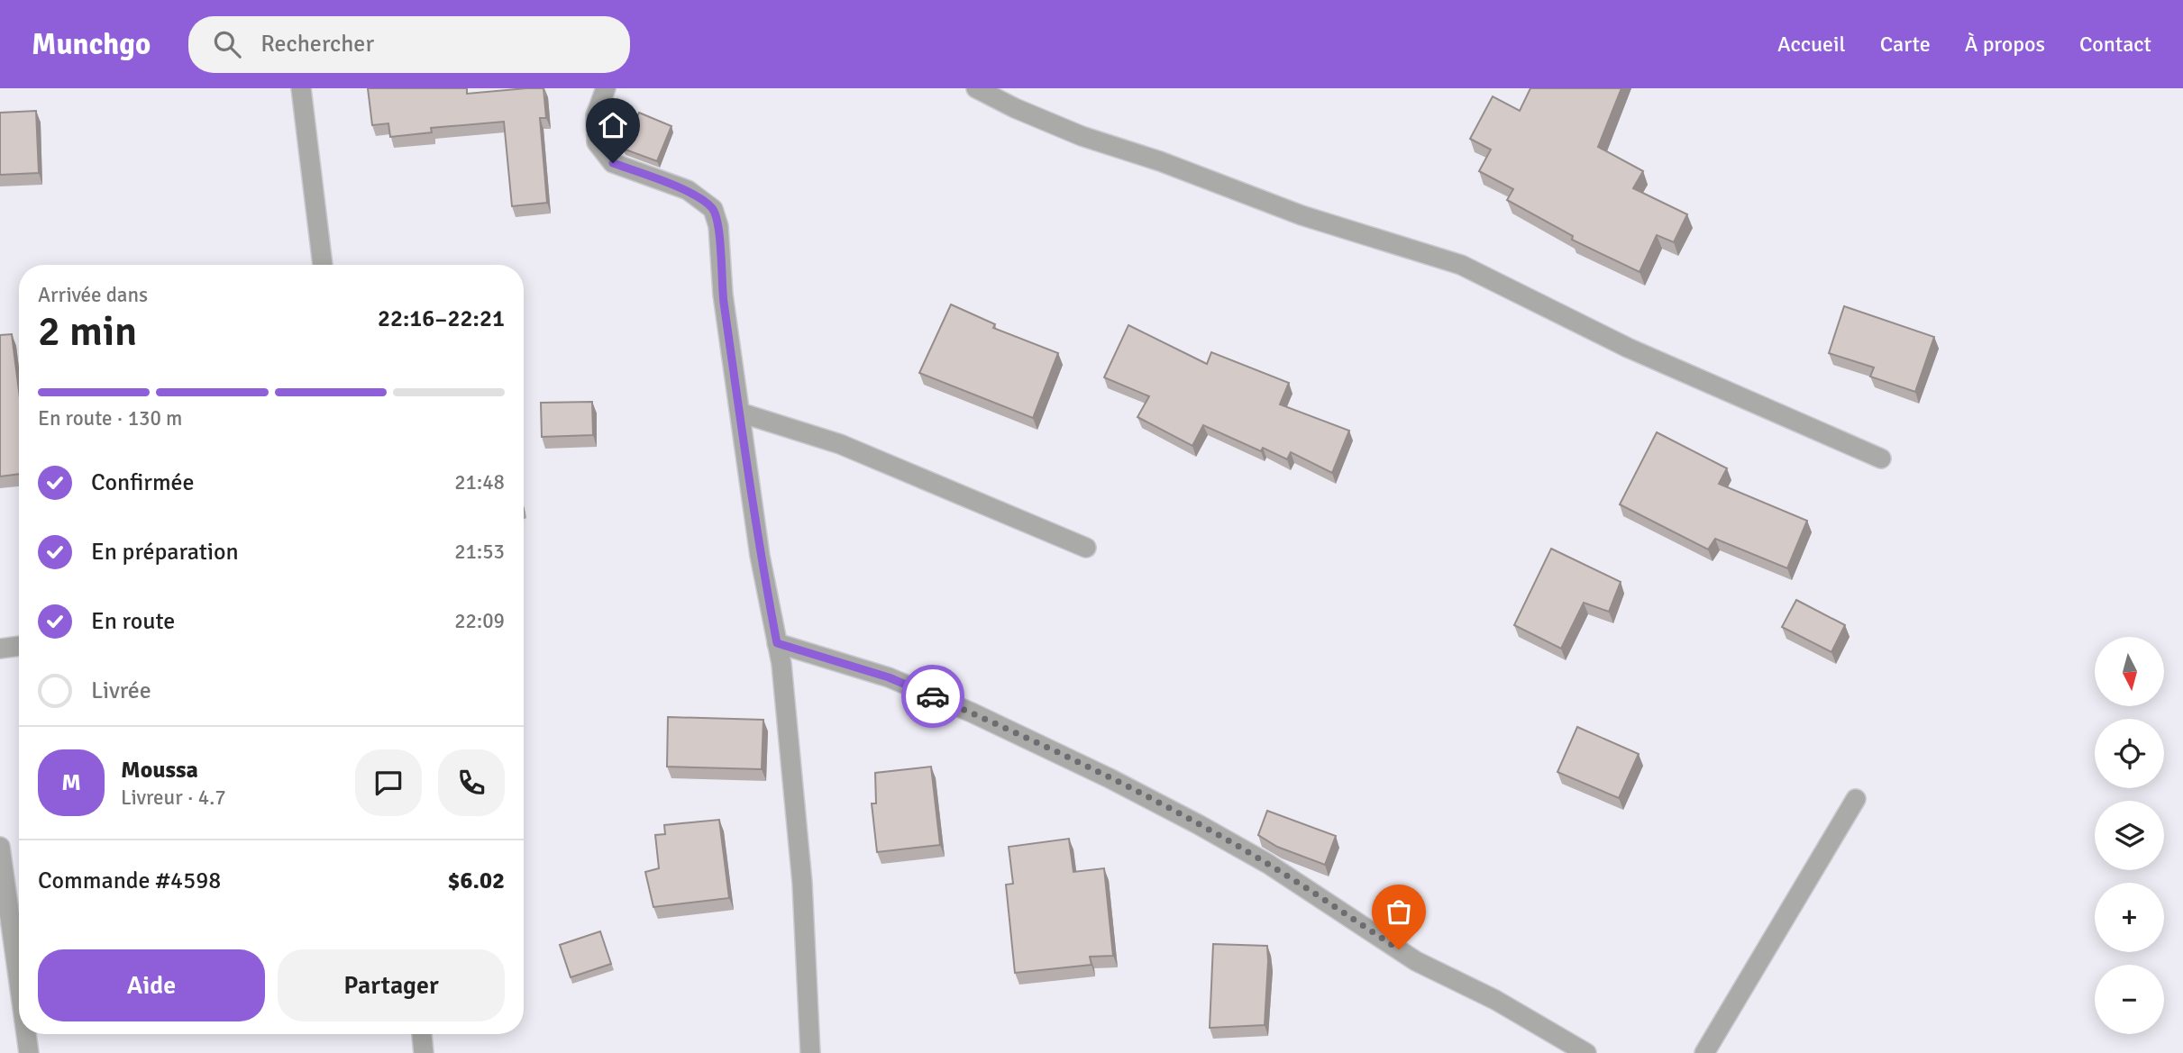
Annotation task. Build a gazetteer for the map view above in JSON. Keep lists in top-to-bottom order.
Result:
{
  "north": "bottom",
  "page": {
    "header": "Munchgo",
    "search": "Rechercher",
    "nav": [
      "Accueil",
      "Carte",
      "À propos",
      "Contact"
    ],
    "heading": ["2 min", "Arrivée dans", "22:16–22:21"],
    "panel": [
      "Moussa",
      "Livreur · 4.7",
      "Commande #4598",
      "$6.02"
    ],
    "bar": "En route · 130 m",
    "list": [
      ["Confirmée", "21:48"],
      ["En préparation", "21:53"],
      ["En route", "22:09"],
      "Livrée"
    ],
    "map_buttons": ["+", "−"],
    "round": "M",
    "buttons": ["Aide", "Partager"]
  }
}
